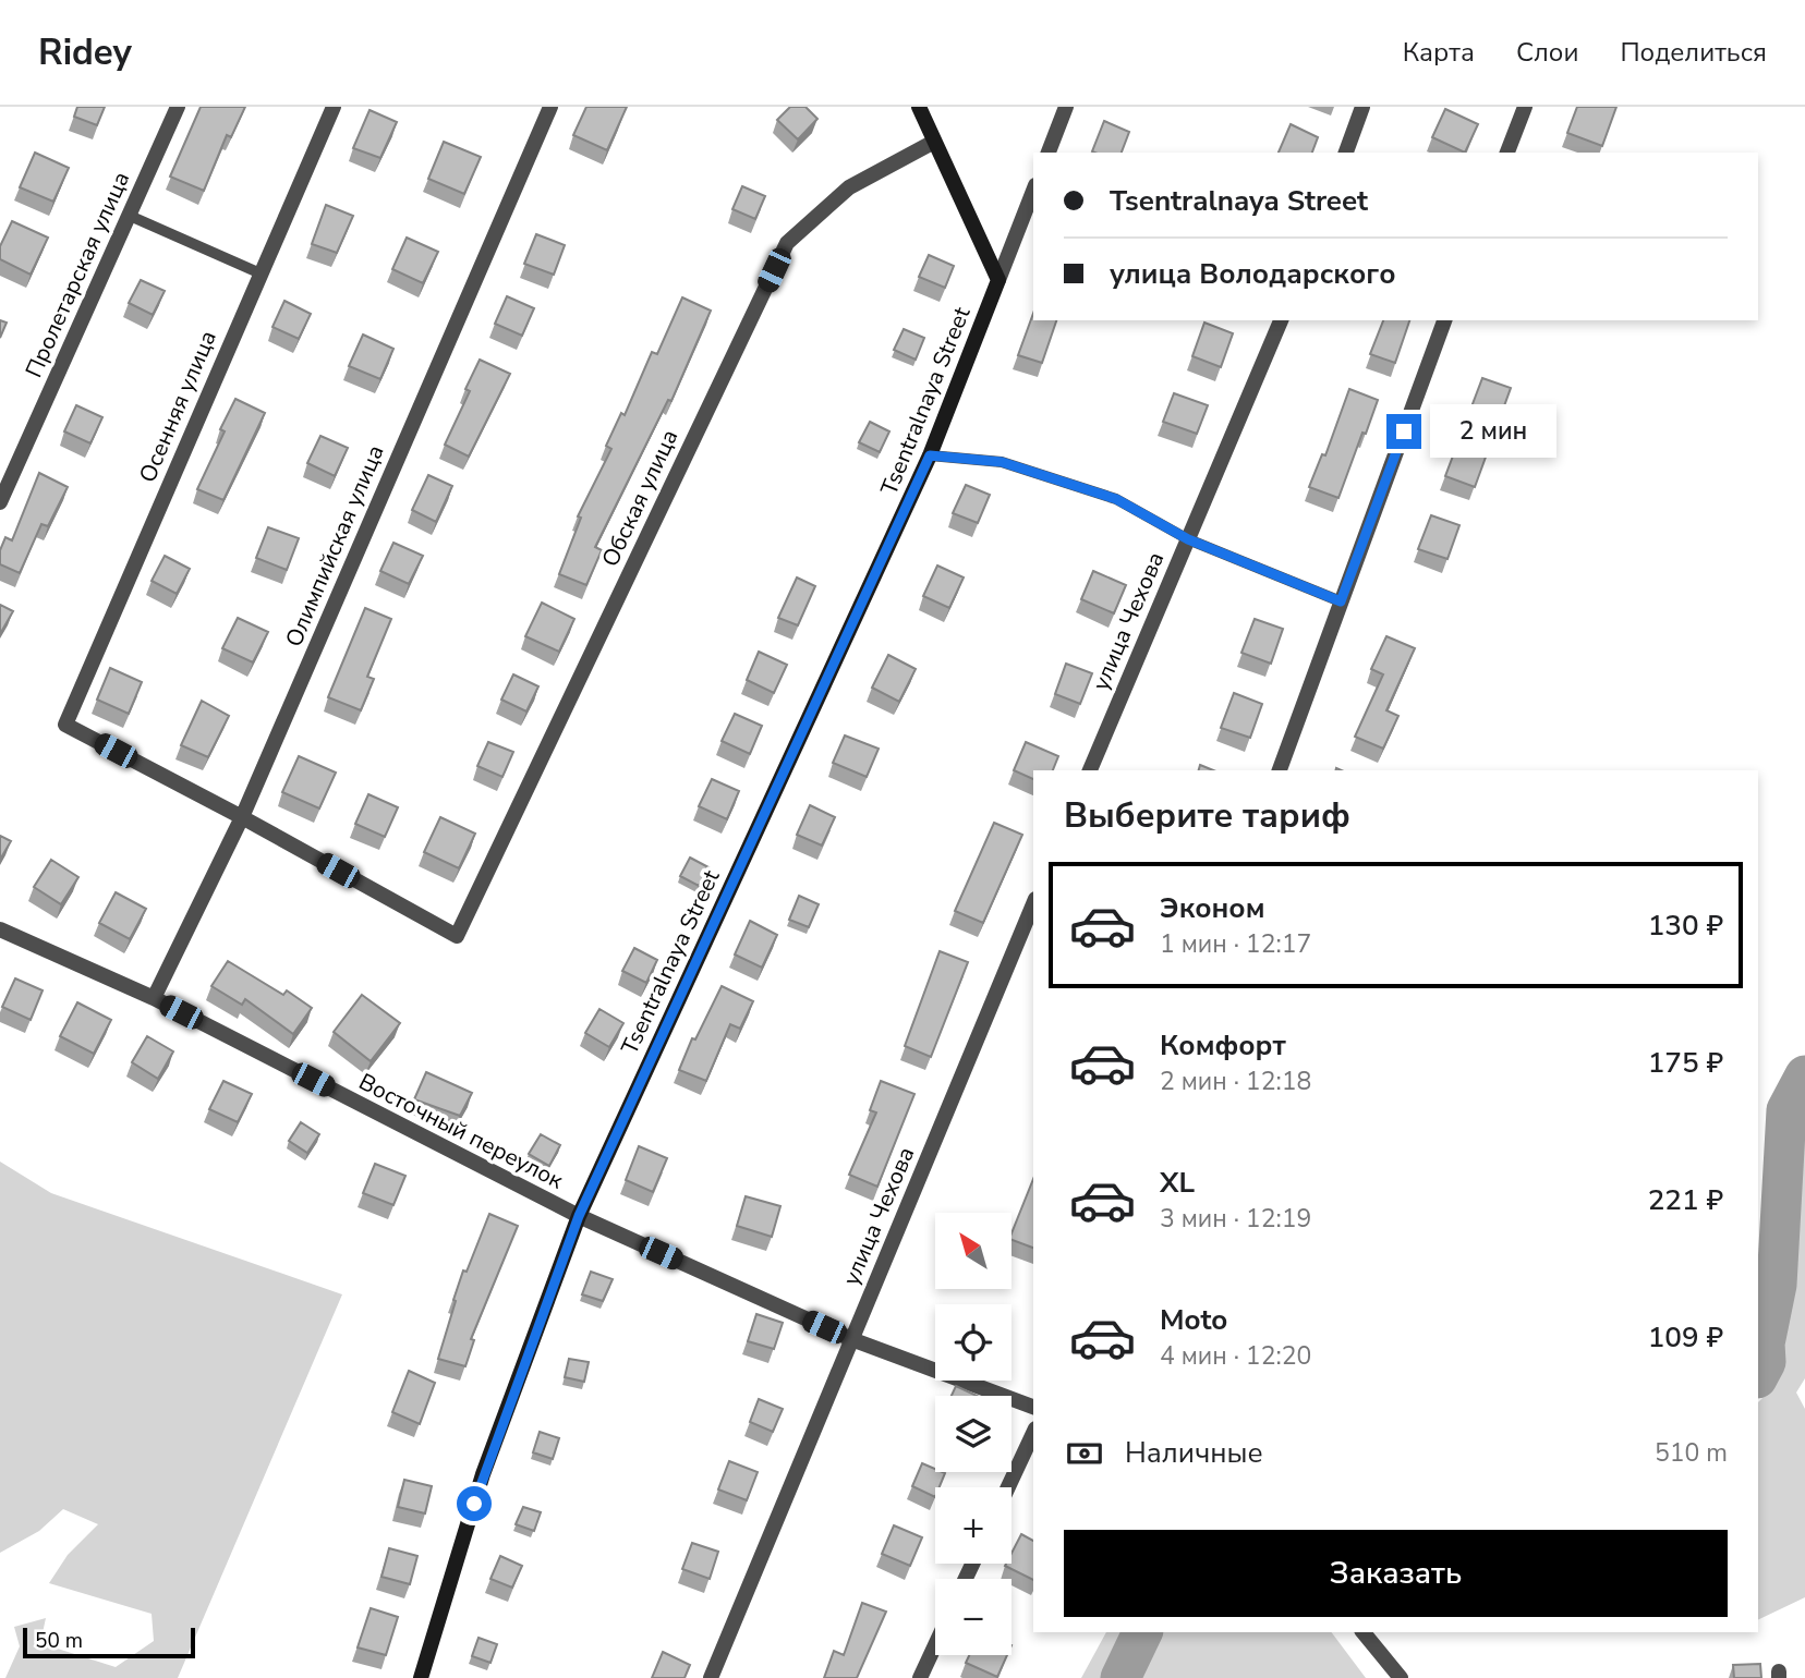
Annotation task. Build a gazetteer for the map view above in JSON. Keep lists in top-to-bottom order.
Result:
{
  "streets": {
    "main road": ["Tsentralnaya Street"],
    "street": [
      "Пролетарская улица",
      "Осенняя улица",
      "Обская улица",
      "Олимпийская улица",
      "улица Чехова",
      "Восточный переулок"
    ]
  },
  "crossings": [
    ["Tsentralnaya Street", "Восточный переулок"],
    ["Осенняя улица", "Обская улица"],
    ["Осенняя улица", "Олимпийская улица"],
    ["Обская улица", "Олимпийская улица"],
    ["Олимпийская улица", "Восточный переулок"],
    ["улица Чехова", "Восточный переулок"]
  ],
  "scale_bar": "50 m",
  "north": "top left",
  "page": {
    "header": "Ridey",
    "nav": ["Карта", "Слои", "Поделиться"],
    "banner": ["Tsentralnaya Street", "улица Володарского"],
    "bubble": "2 мин",
    "heading": "Выберите тариф",
    "list": [
      {
        "name": "Эконом",
        "note": "1 мин · 12:17",
        "value": "130 ₽"
      },
      {
        "name": "Комфорт",
        "note": "2 мин · 12:18",
        "value": "175 ₽"
      },
      {
        "name": "XL",
        "note": "3 мин · 12:19",
        "value": "221 ₽"
      },
      {
        "name": "Moto",
        "note": "4 мин · 12:20",
        "value": "109 ₽"
      }
    ],
    "map_buttons": ["+", "−"],
    "pay": ["Наличные", "510 m"],
    "buttons": "Заказать",
    "scale": "50 m"
  }
}
